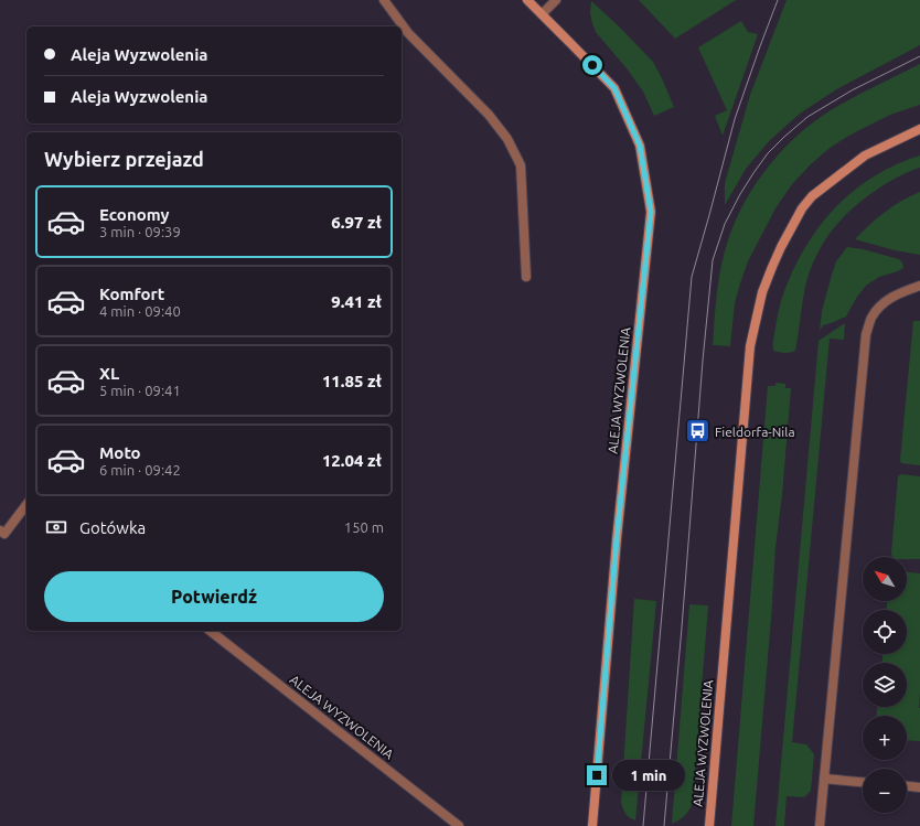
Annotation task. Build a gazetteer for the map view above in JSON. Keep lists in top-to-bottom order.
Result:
{
  "streets": {
    "main road": ["ALEJA WYZWOLENIA"]
  },
  "places": {
    "bus stop": ["Fieldorfa-Nila"]
  },
  "north": "top left",
  "page": {
    "banner": ["Aleja Wyzwolenia", "Aleja Wyzwolenia"],
    "heading": "Wybierz przejazd",
    "list": [
      {
        "name": "Economy",
        "note": "3 min · 09:39",
        "value": "6.97 zł"
      },
      {
        "name": "Komfort",
        "note": "4 min · 09:40",
        "value": "9.41 zł"
      },
      {
        "name": "XL",
        "note": "5 min · 09:41",
        "value": "11.85 zł"
      },
      {
        "name": "Moto",
        "note": "6 min · 09:42",
        "value": "12.04 zł"
      }
    ],
    "pay": ["Gotówka", "150 m"],
    "map_buttons": ["+", "−"],
    "buttons": "Potwierdź",
    "bubble": "1 min"
  }
}
